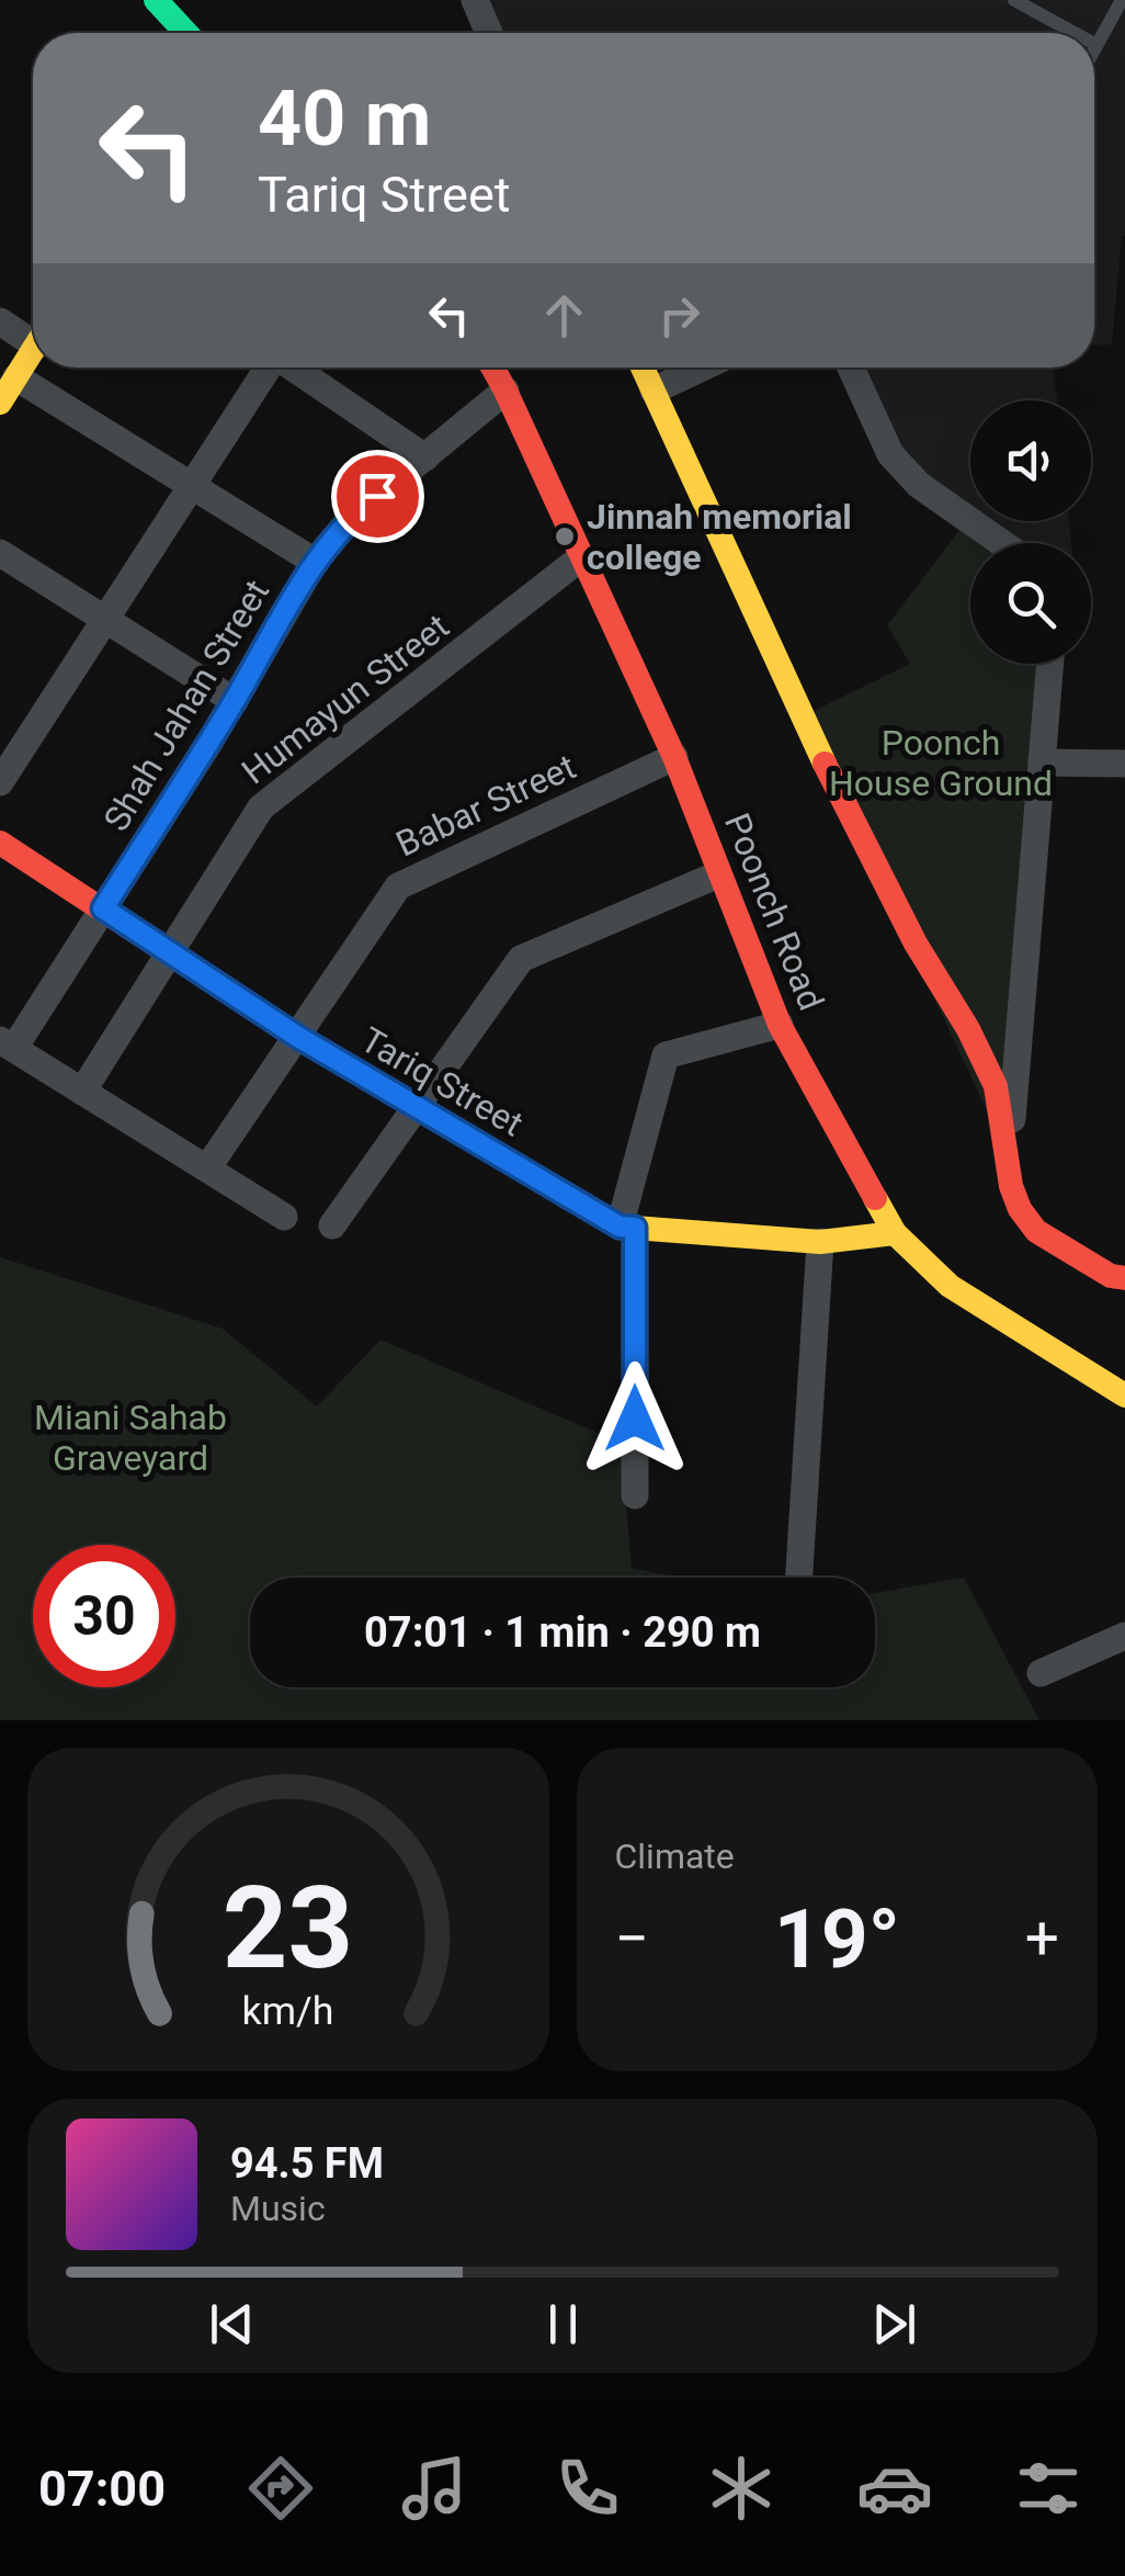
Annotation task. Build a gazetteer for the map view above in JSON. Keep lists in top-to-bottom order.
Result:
{
  "streets": {
    "street": [
      "Humayun Street",
      "Shah Jahan Street",
      "Babar Street",
      "Poonch Road",
      "Tariq Street"
    ]
  },
  "crossings": [
    ["Humayun Street", "Poonch Road"],
    ["Humayun Street", "Tariq Street"],
    ["Shah Jahan Street", "Poonch Road"],
    ["Shah Jahan Street", "Tariq Street"],
    ["Babar Street", "Poonch Road"],
    ["Babar Street", "Tariq Street"],
    ["Poonch Road", "Tariq Street"]
  ],
  "parks": ["Poonch House Ground", "Miani Sahab Graveyard"],
  "places": ["Jinnah memorial college"],
  "page": {
    "turn": ["40 m", "Tariq Street"],
    "limit": "30",
    "trip": "07:01 · 1 min · 290 m",
    "tile": "Climate",
    "heat": ["−", "19°", "+"],
    "song": ["94.5 FM", "Music"],
    "tabs": "07:00",
    "gauge": ["23", "km/h"]
  }
}
